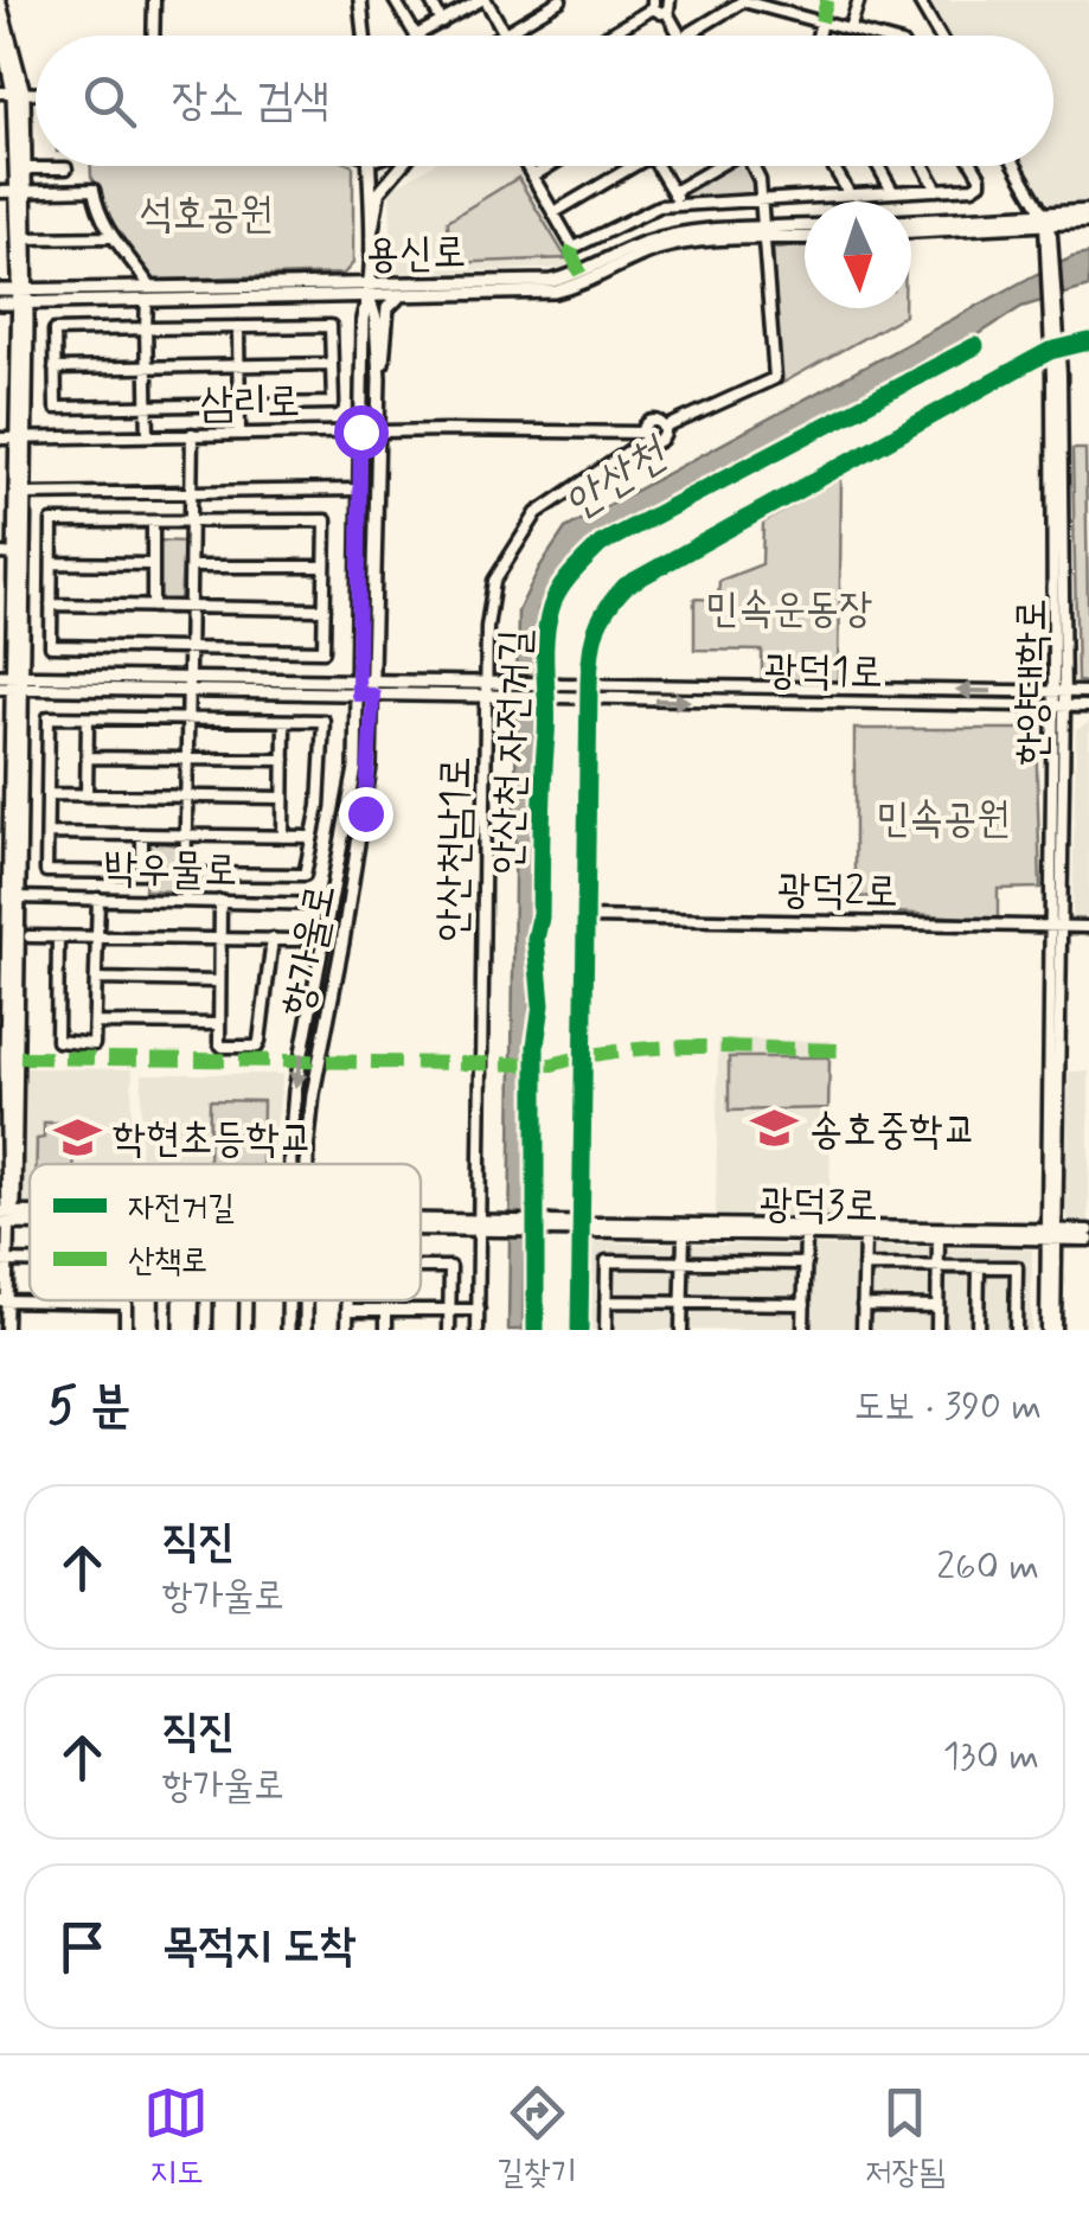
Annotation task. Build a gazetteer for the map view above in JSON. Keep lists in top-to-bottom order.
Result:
{
  "streets": {
    "main road": ["용신로", "항가울로"],
    "street": [
      "삼리로",
      "광덕1로",
      "한양대학로",
      "안산천남1로",
      "박우물로",
      "광덕2로",
      "광덕3로"
    ],
    "cycle path": ["안산천 자전거길"]
  },
  "crossings": [
    ["용신로", "항가울로"],
    ["삼리로", "안산천남1로"],
    ["삼리로", "항가울로"],
    ["광덕1로", "한양대학로"],
    ["한양대학로", "광덕2로"],
    ["한양대학로", "광덕3로"],
    ["박우물로", "항가울로"]
  ],
  "water": ["안산천"],
  "parks": ["석호공원", "민속운동장", "민속공원"],
  "places": {
    "school or university": ["송호중학교", "학현초등학교"]
  },
  "legend": ["자전거길", "산책로"],
  "north": "bottom",
  "page": {
    "search": "장소 검색",
    "heading": ["5 분", "도보 · 390 m"],
    "list": [
      ["직진", "항가울로", "260 m"],
      ["직진", "항가울로", "130 m"],
      "목적지 도착"
    ],
    "nav": ["지도", "길찾기", "저장됨"]
  }
}
